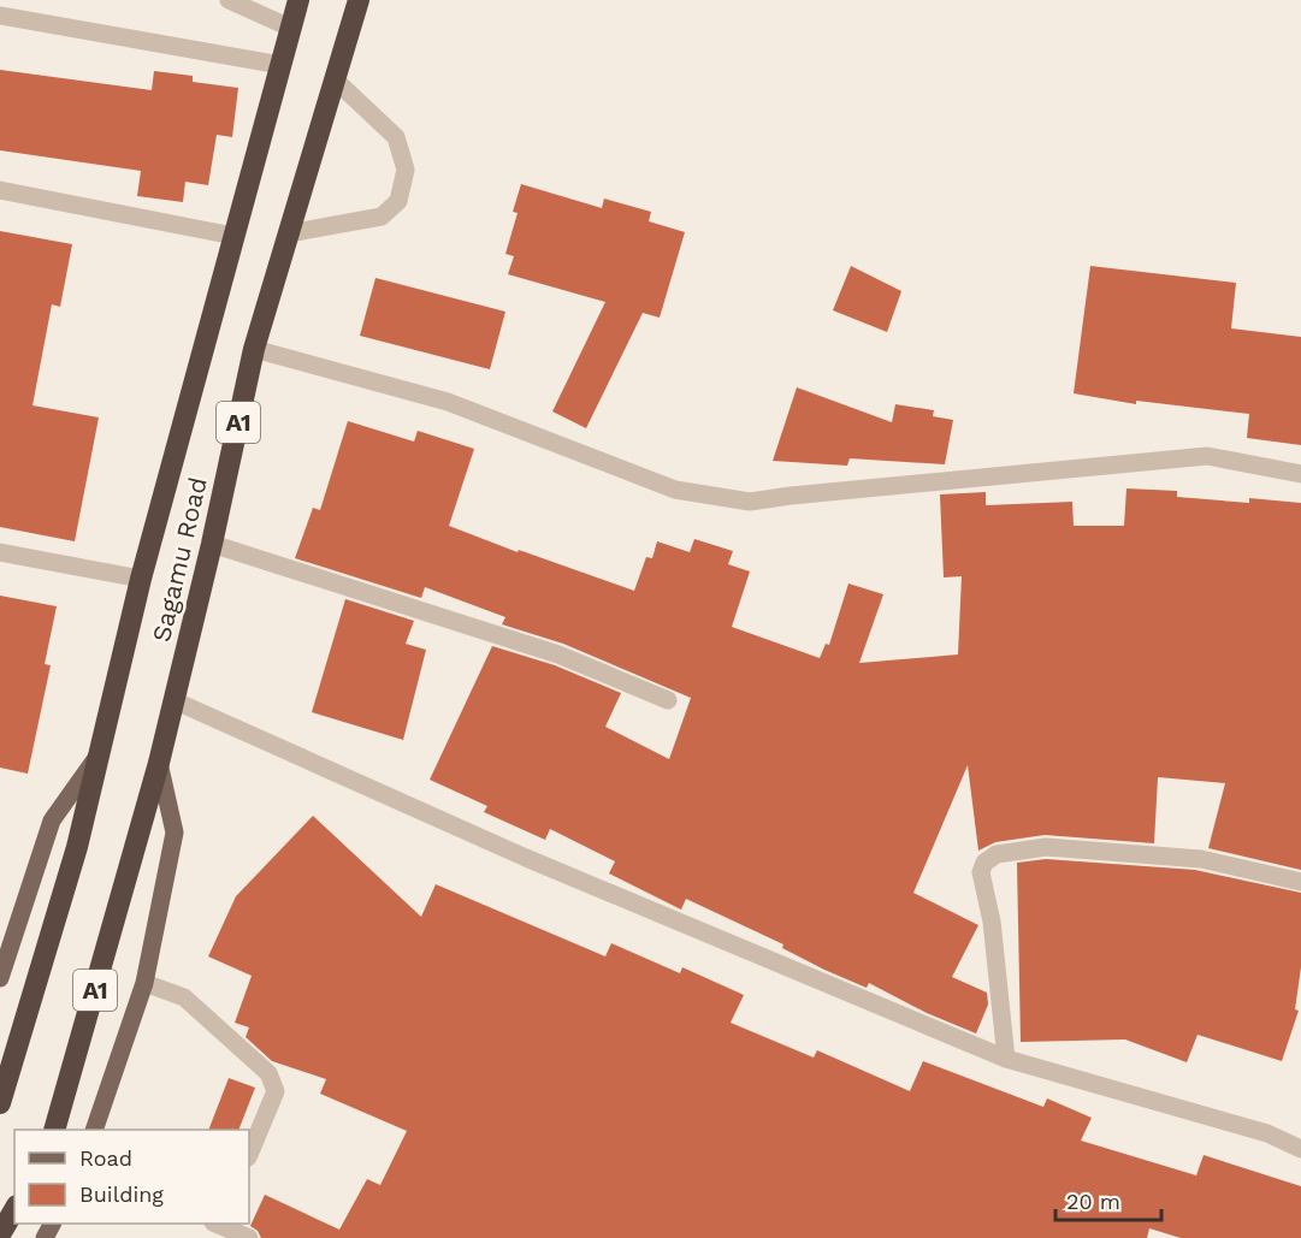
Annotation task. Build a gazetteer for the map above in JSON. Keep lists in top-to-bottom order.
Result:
{
  "streets": {
    "highway": ["A1", "Sagamu Road"]
  },
  "legend": ["Road", "Building"],
  "scale_bar": "20 m"
}
